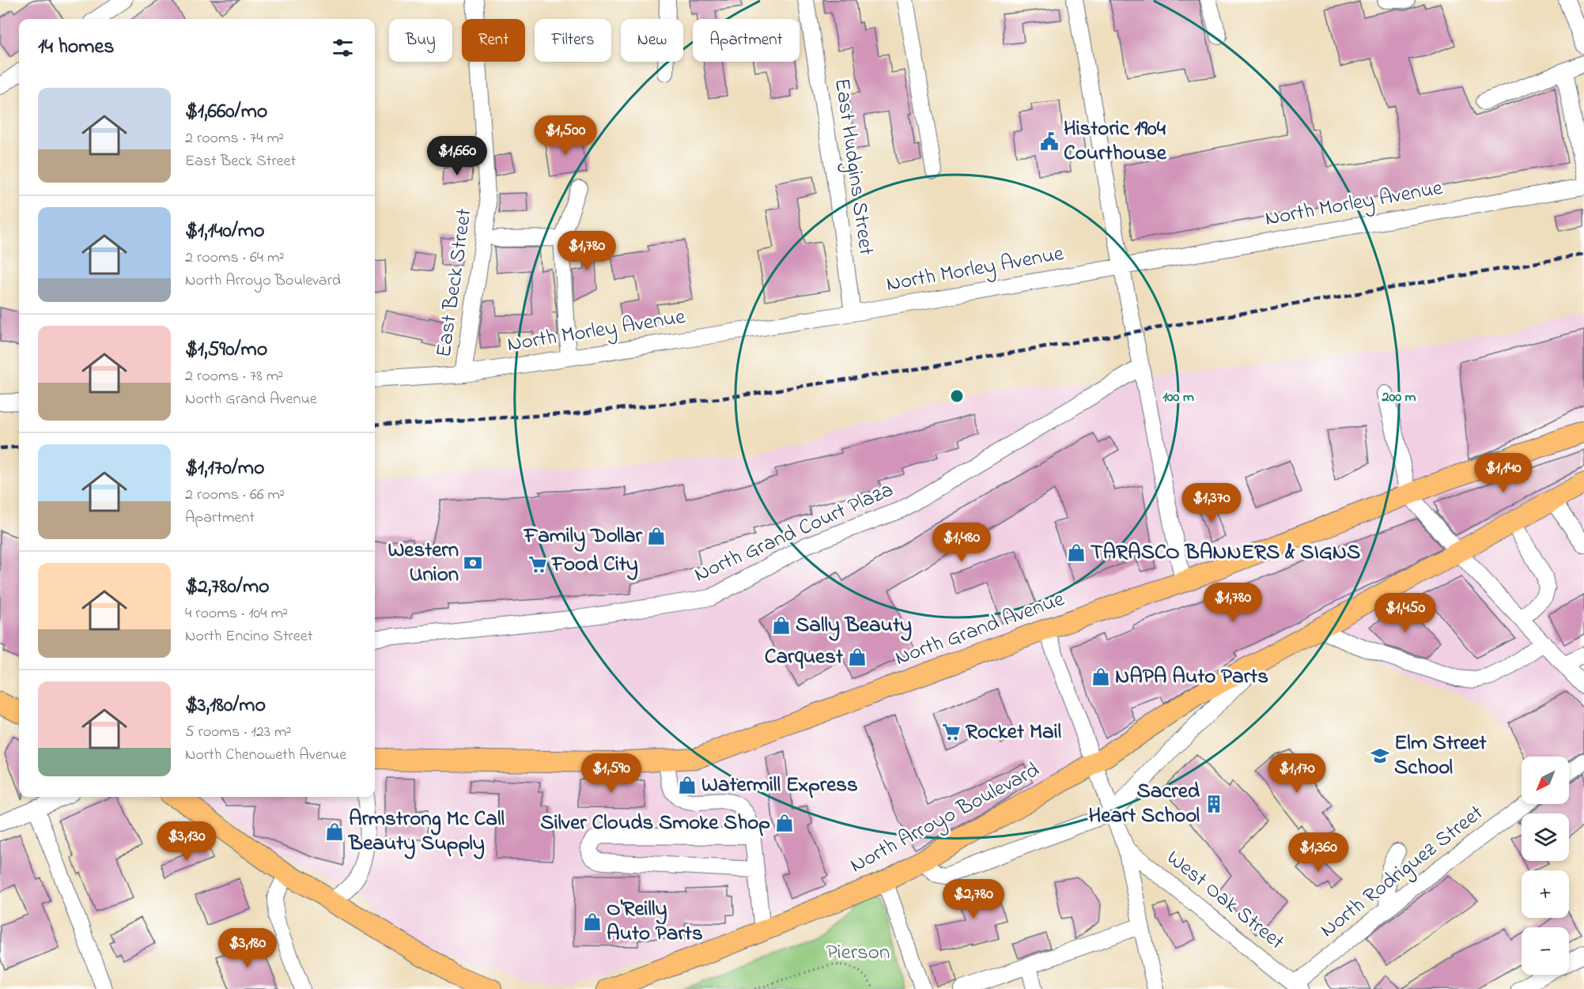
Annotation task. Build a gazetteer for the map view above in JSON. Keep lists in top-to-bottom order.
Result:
{
  "streets": {
    "main road": ["North Grand Avenue", "North Arroyo Boulevard"],
    "street": [
      "East Hudgins Street",
      "North Morley Avenue",
      "East Beck Street",
      "North Grand Court Plaza",
      "North Rodriguez Street",
      "West Oak Street"
    ]
  },
  "crossings": [
    ["East Hudgins Street", "North Morley Avenue"],
    ["North Morley Avenue", "East Beck Street"],
    ["North Grand Avenue", "West Oak Street"],
    ["North Arroyo Boulevard", "West Oak Street"],
    ["North Rodriguez Street", "West Oak Street"]
  ],
  "parks": ["Pierson"],
  "places": {
    "public building": ["Historic 1904 Courthouse"],
    "shop": [
      "Family Dollar",
      "TARASCO BANNERS & SIGNS",
      "Sally Beauty",
      "Carquest",
      "NAPA Auto Parts",
      "Watermill Express",
      "Silver Clouds Smoke Shop",
      "Armstrong Mc Call Beauty Supply",
      "O'Reilly Auto Parts"
    ],
    "bank": ["Western Union"],
    "supermarket": ["Food City", "Rocket Mail"],
    "school or university": ["Elm Street School"],
    "building": ["Sacred Heart School"]
  },
  "north": "bottom left",
  "page": {
    "chip": [
      "Buy",
      "Rent",
      "Filters",
      "New",
      "Apartment"
    ],
    "heading": "14 homes",
    "list": [
      {
        "name": "$1,660/mo",
        "note": "2 rooms · 74 m² · East Beck Street"
      },
      {
        "name": "$1,140/mo",
        "note": "2 rooms · 64 m² · North Arroyo Boulevard"
      },
      {
        "name": "$1,590/mo",
        "note": "2 rooms · 78 m² · North Grand Avenue"
      },
      {
        "name": "$1,170/mo",
        "note": "2 rooms · 66 m² · Apartment"
      },
      {
        "name": "$2,780/mo",
        "note": "4 rooms · 104 m² · North Encino Street"
      },
      {
        "name": "$3,180/mo",
        "note": "5 rooms · 123 m² · North Chenoweth Avenue"
      }
    ],
    "price": [
      "$1,500",
      "$1,660",
      "$1,780",
      "$1,140",
      "$1,370",
      "$1,480",
      "$1,780",
      "$1,450",
      "$1,590",
      "$1,170",
      "$3,130",
      "$1,360",
      "$2,780",
      "$3,180"
    ],
    "map_buttons": ["+", "−"]
  },
  "rings": ["100 m", "200 m"]
}
